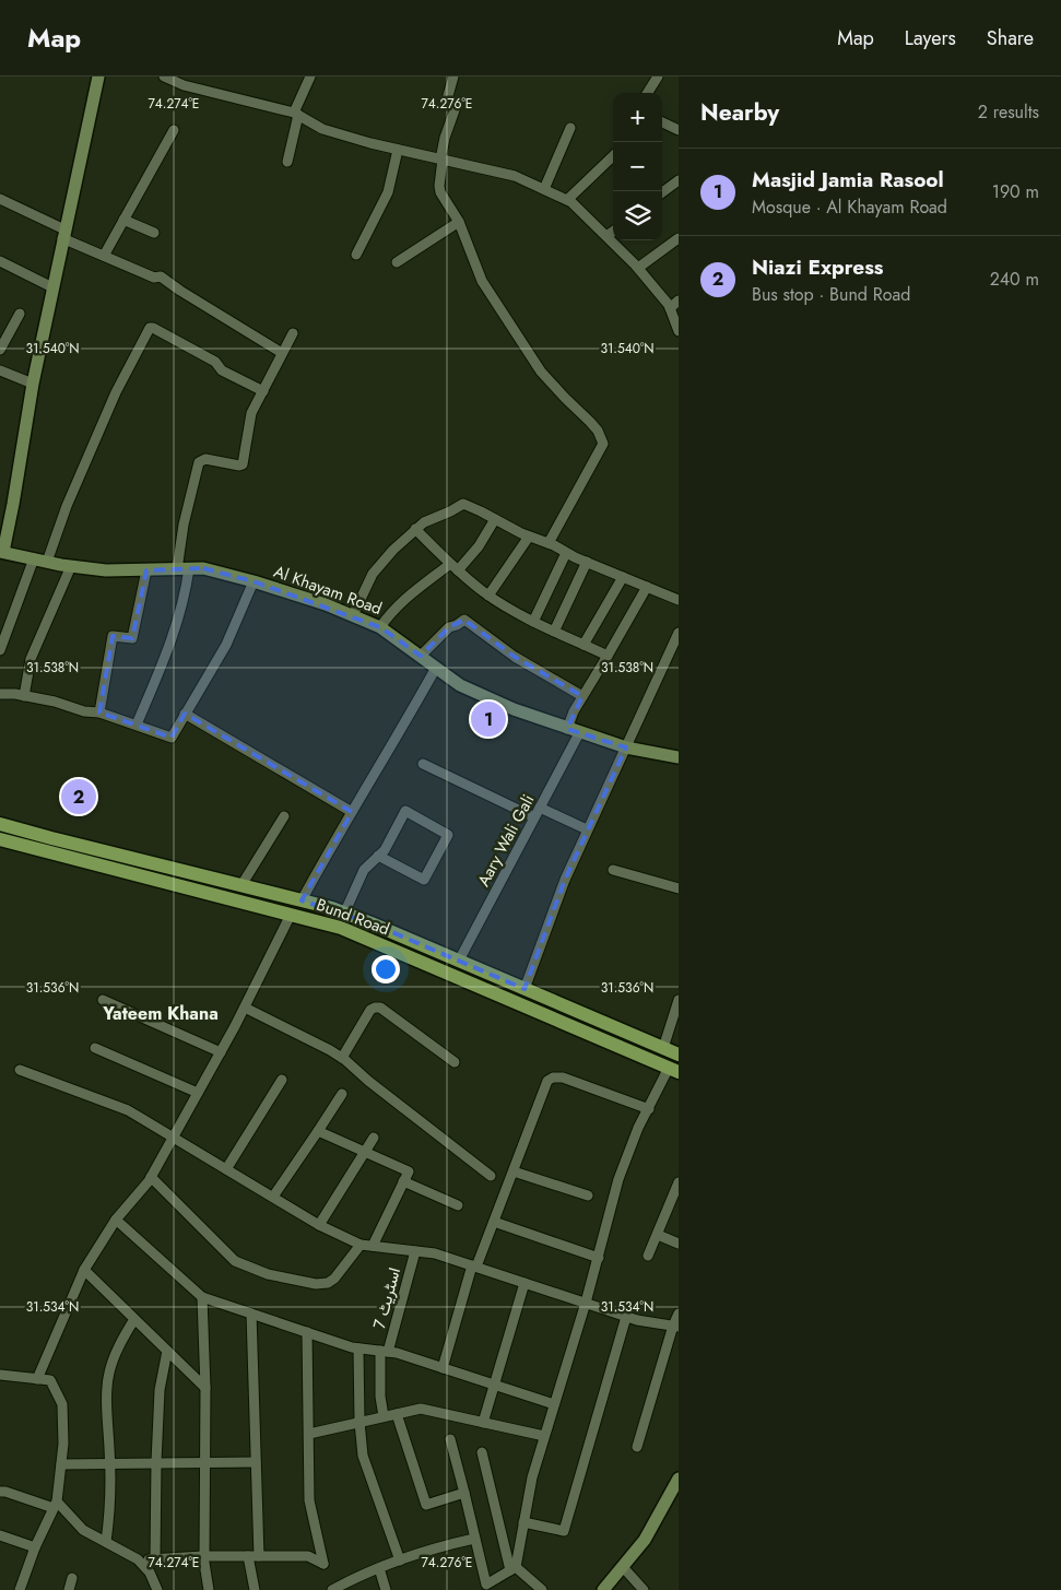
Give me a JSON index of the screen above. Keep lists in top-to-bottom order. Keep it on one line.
{"streets":{"main road":["Bund Road"],"street":["Al Khayam Road","Aary Wali Gali","اسٹریٹ 7"]},"crossings":[["Al Khayam Road","Aary Wali Gali"],["Aary Wali Gali","Bund Road"]],"districts":["Yateem Khana"],"page":{"header":"Map","nav":["Map","Layers","Share"],"heading":["Nearby","2 results"],"map_buttons":["+","−"],"list":[{"mark":"1","name":"Masjid Jamia Rasool","note":"Mosque · Al Khayam Road","value":"190 m"},{"mark":"2","name":"Niazi Express","note":"Bus stop · Bund Road","value":"240 m"}],"pins":["1","2"]},"coordinates":["74.274°E","74.276°E","31.540°N","31.538°N","31.536°N","31.534°N"]}
